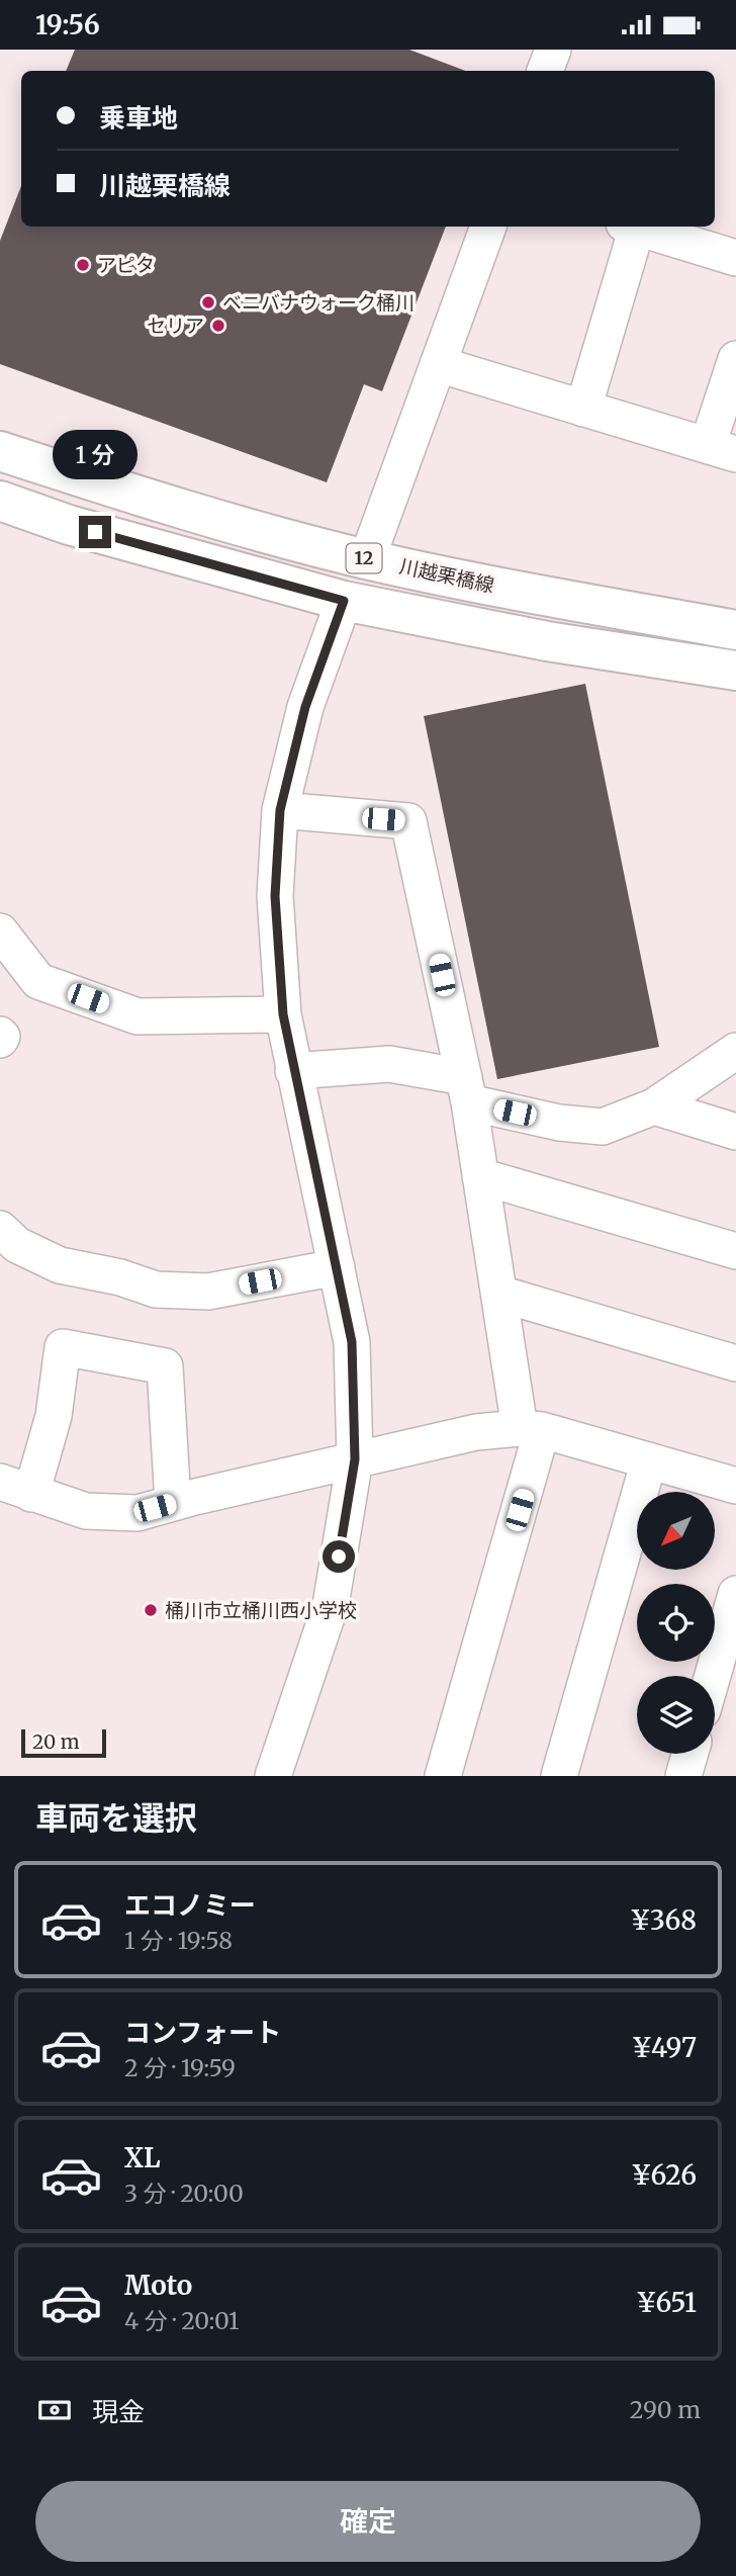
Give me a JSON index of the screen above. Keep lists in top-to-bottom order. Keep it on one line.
{"streets":{"main road":["12","川越栗橋線"]},"places":["アピタ","ベニバナウォーク桶川","セリア","桶川市立桶川西小学校"],"scale_bar":"20 m","north":"bottom left","page":{"status":"19:56","banner":["乗車地","川越栗橋線"],"bubble":"1 分","scale":"20 m","heading":"車両を選択","list":[{"name":"エコノミー","note":"1 分 · 19:58","value":"¥368"},{"name":"コンフォート","note":"2 分 · 19:59","value":"¥497"},{"name":"XL","note":"3 分 · 20:00","value":"¥626"},{"name":"Moto","note":"4 分 · 20:01","value":"¥651"}],"pay":["現金","290 m"],"buttons":"確定"}}
